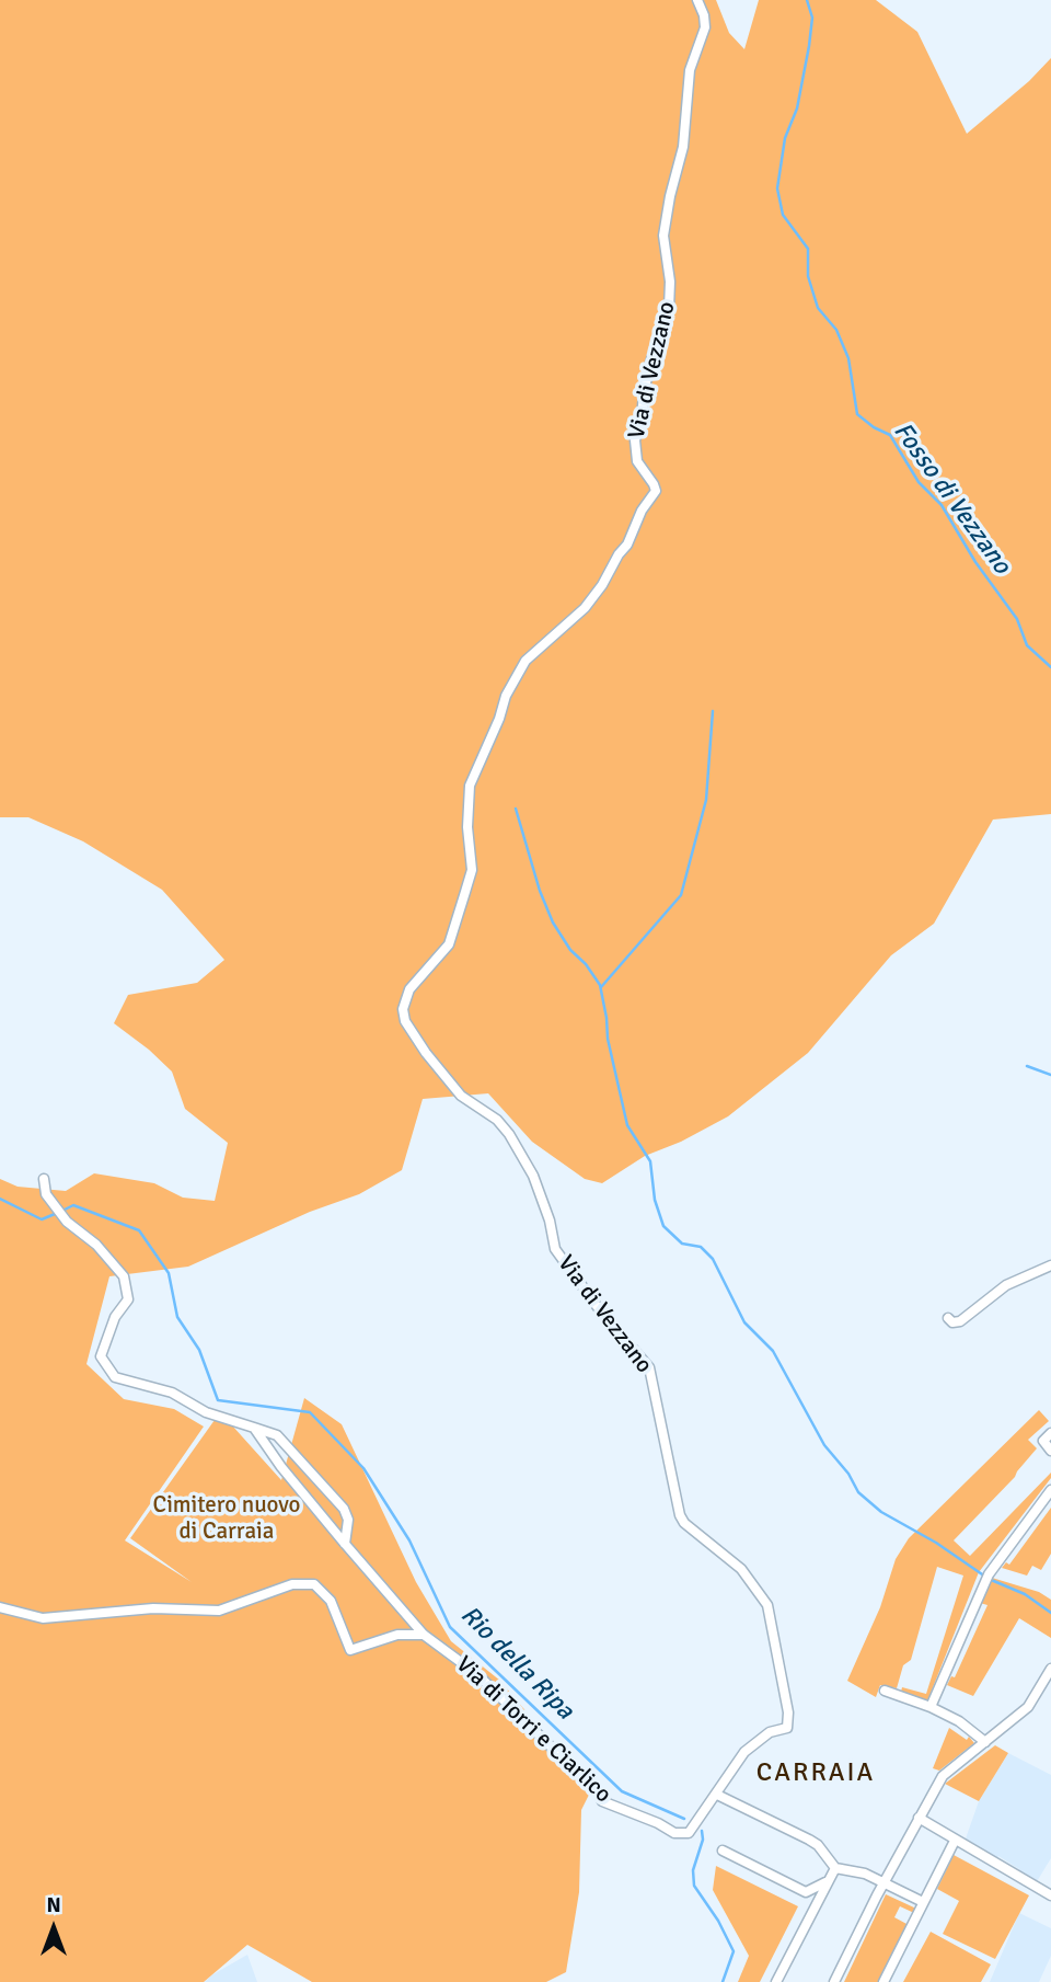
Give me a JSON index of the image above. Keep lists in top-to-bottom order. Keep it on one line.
{"streets":{"street":["Via di Vezzano","Via di Torri e Ciarlico"]},"crossings":[["Via di Vezzano","Via di Torri e Ciarlico"]],"districts":["CARRAIA"],"water":["Fosso di Vezzano","Rio della Ripa"],"parks":["Cimitero nuovo di Carraia"],"north":"top"}
